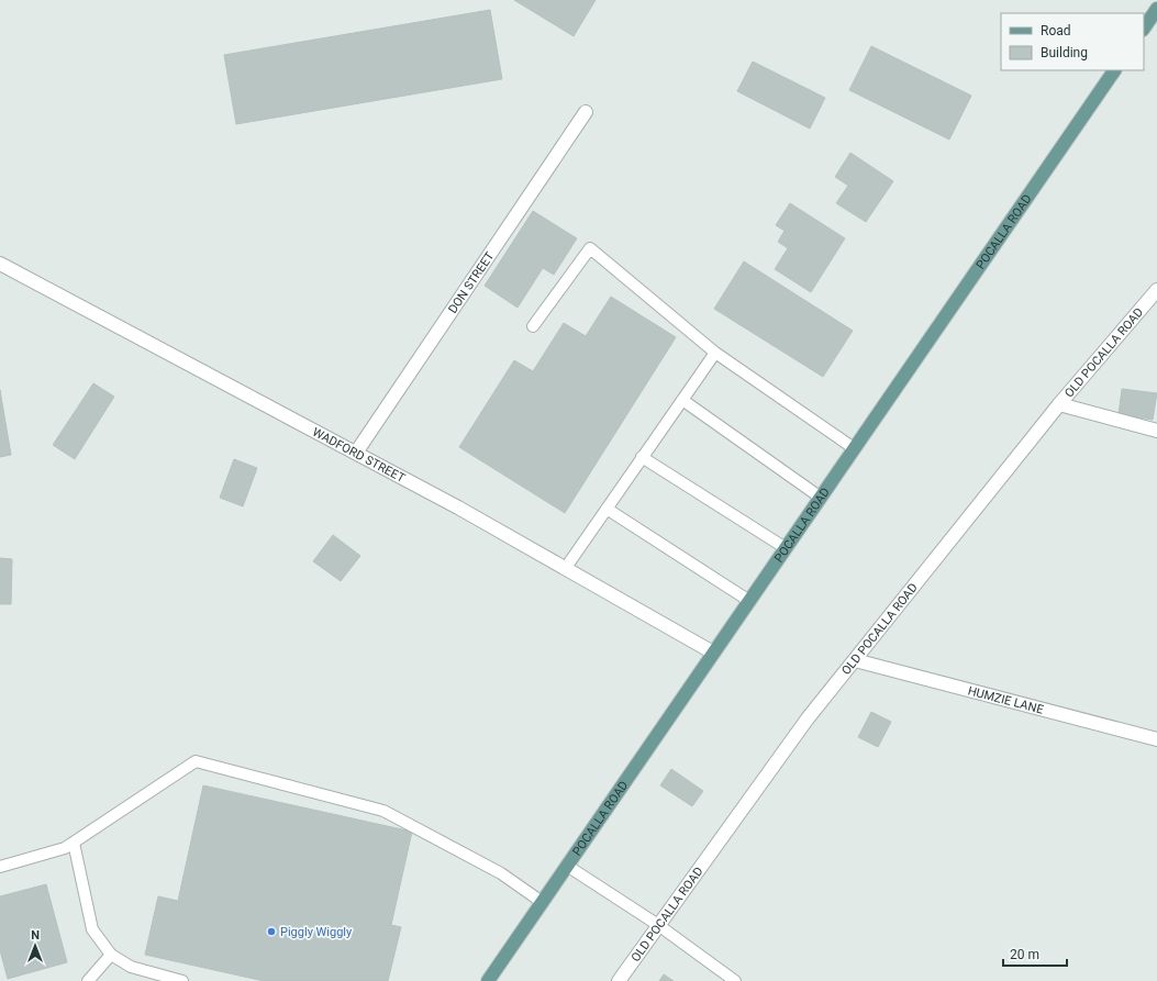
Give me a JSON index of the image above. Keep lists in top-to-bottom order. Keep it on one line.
{"streets":{"main road":["POCALLA ROAD"],"street":["DON STREET","OLD POCALLA ROAD","WADFORD STREET","HUMZIE LANE"]},"crossings":[["POCALLA ROAD","WADFORD STREET"],["DON STREET","WADFORD STREET"],["OLD POCALLA ROAD","HUMZIE LANE"]],"places":["Piggly Wiggly"],"legend":["Road","Building"],"scale_bar":"20 m","north":"top"}
